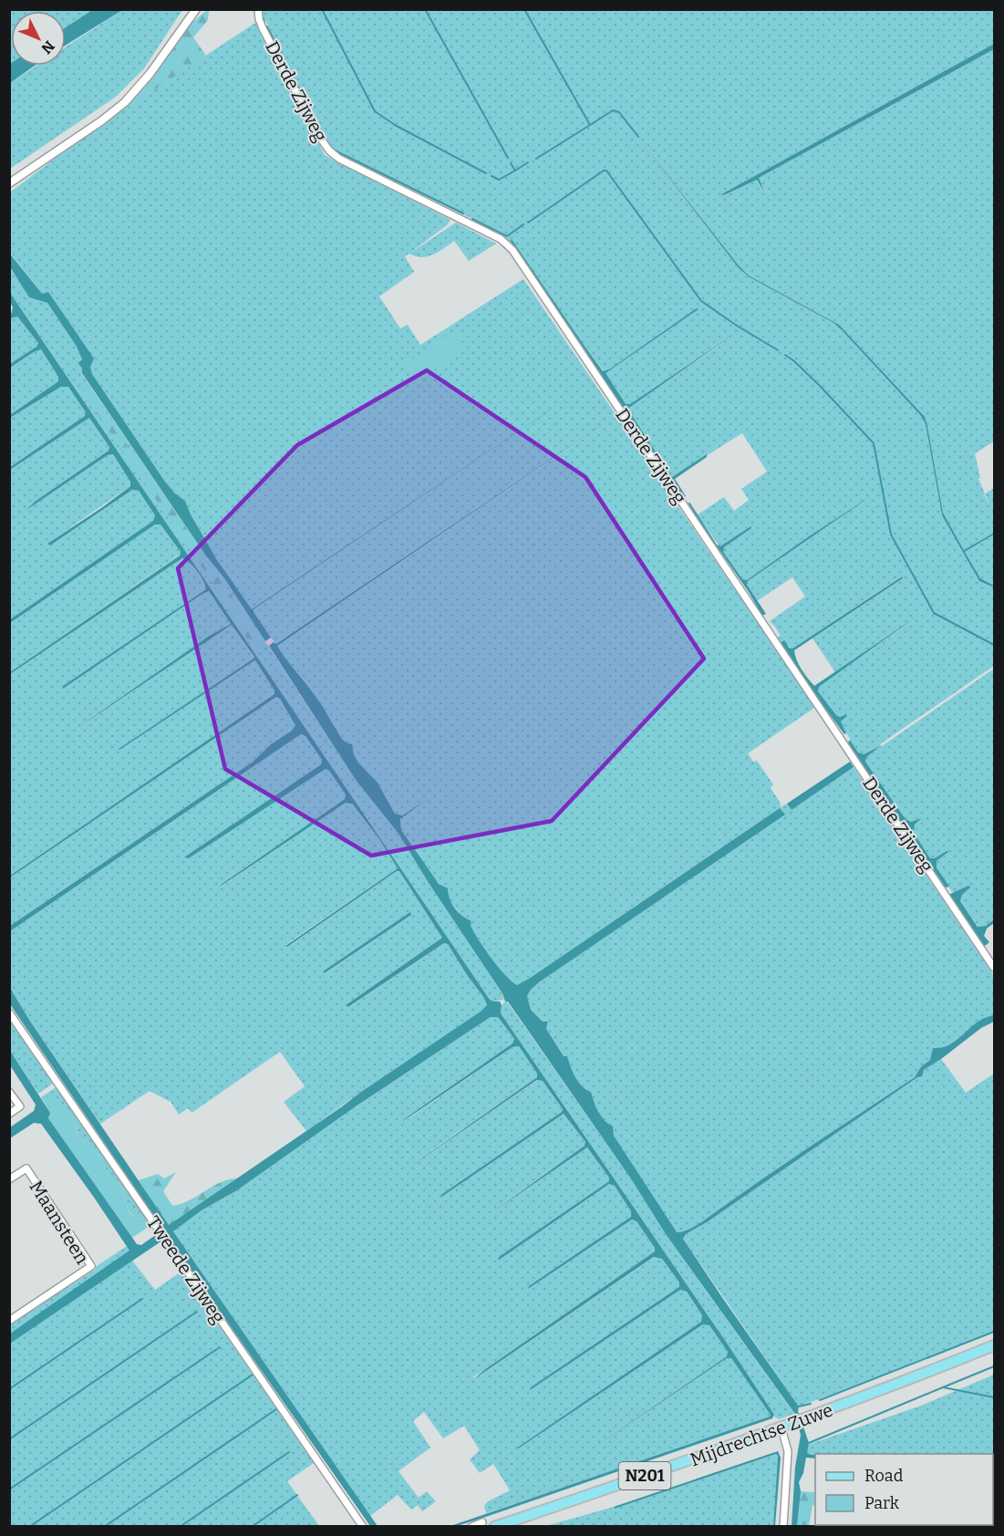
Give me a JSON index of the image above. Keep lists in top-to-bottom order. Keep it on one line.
{"streets":{"main road":["Mijdrechtse Zuwe","N201"],"street":["Derde Zijweg","Maansteen","Tweede Zijweg"]},"legend":["Road","Park"],"north":"bottom right"}
